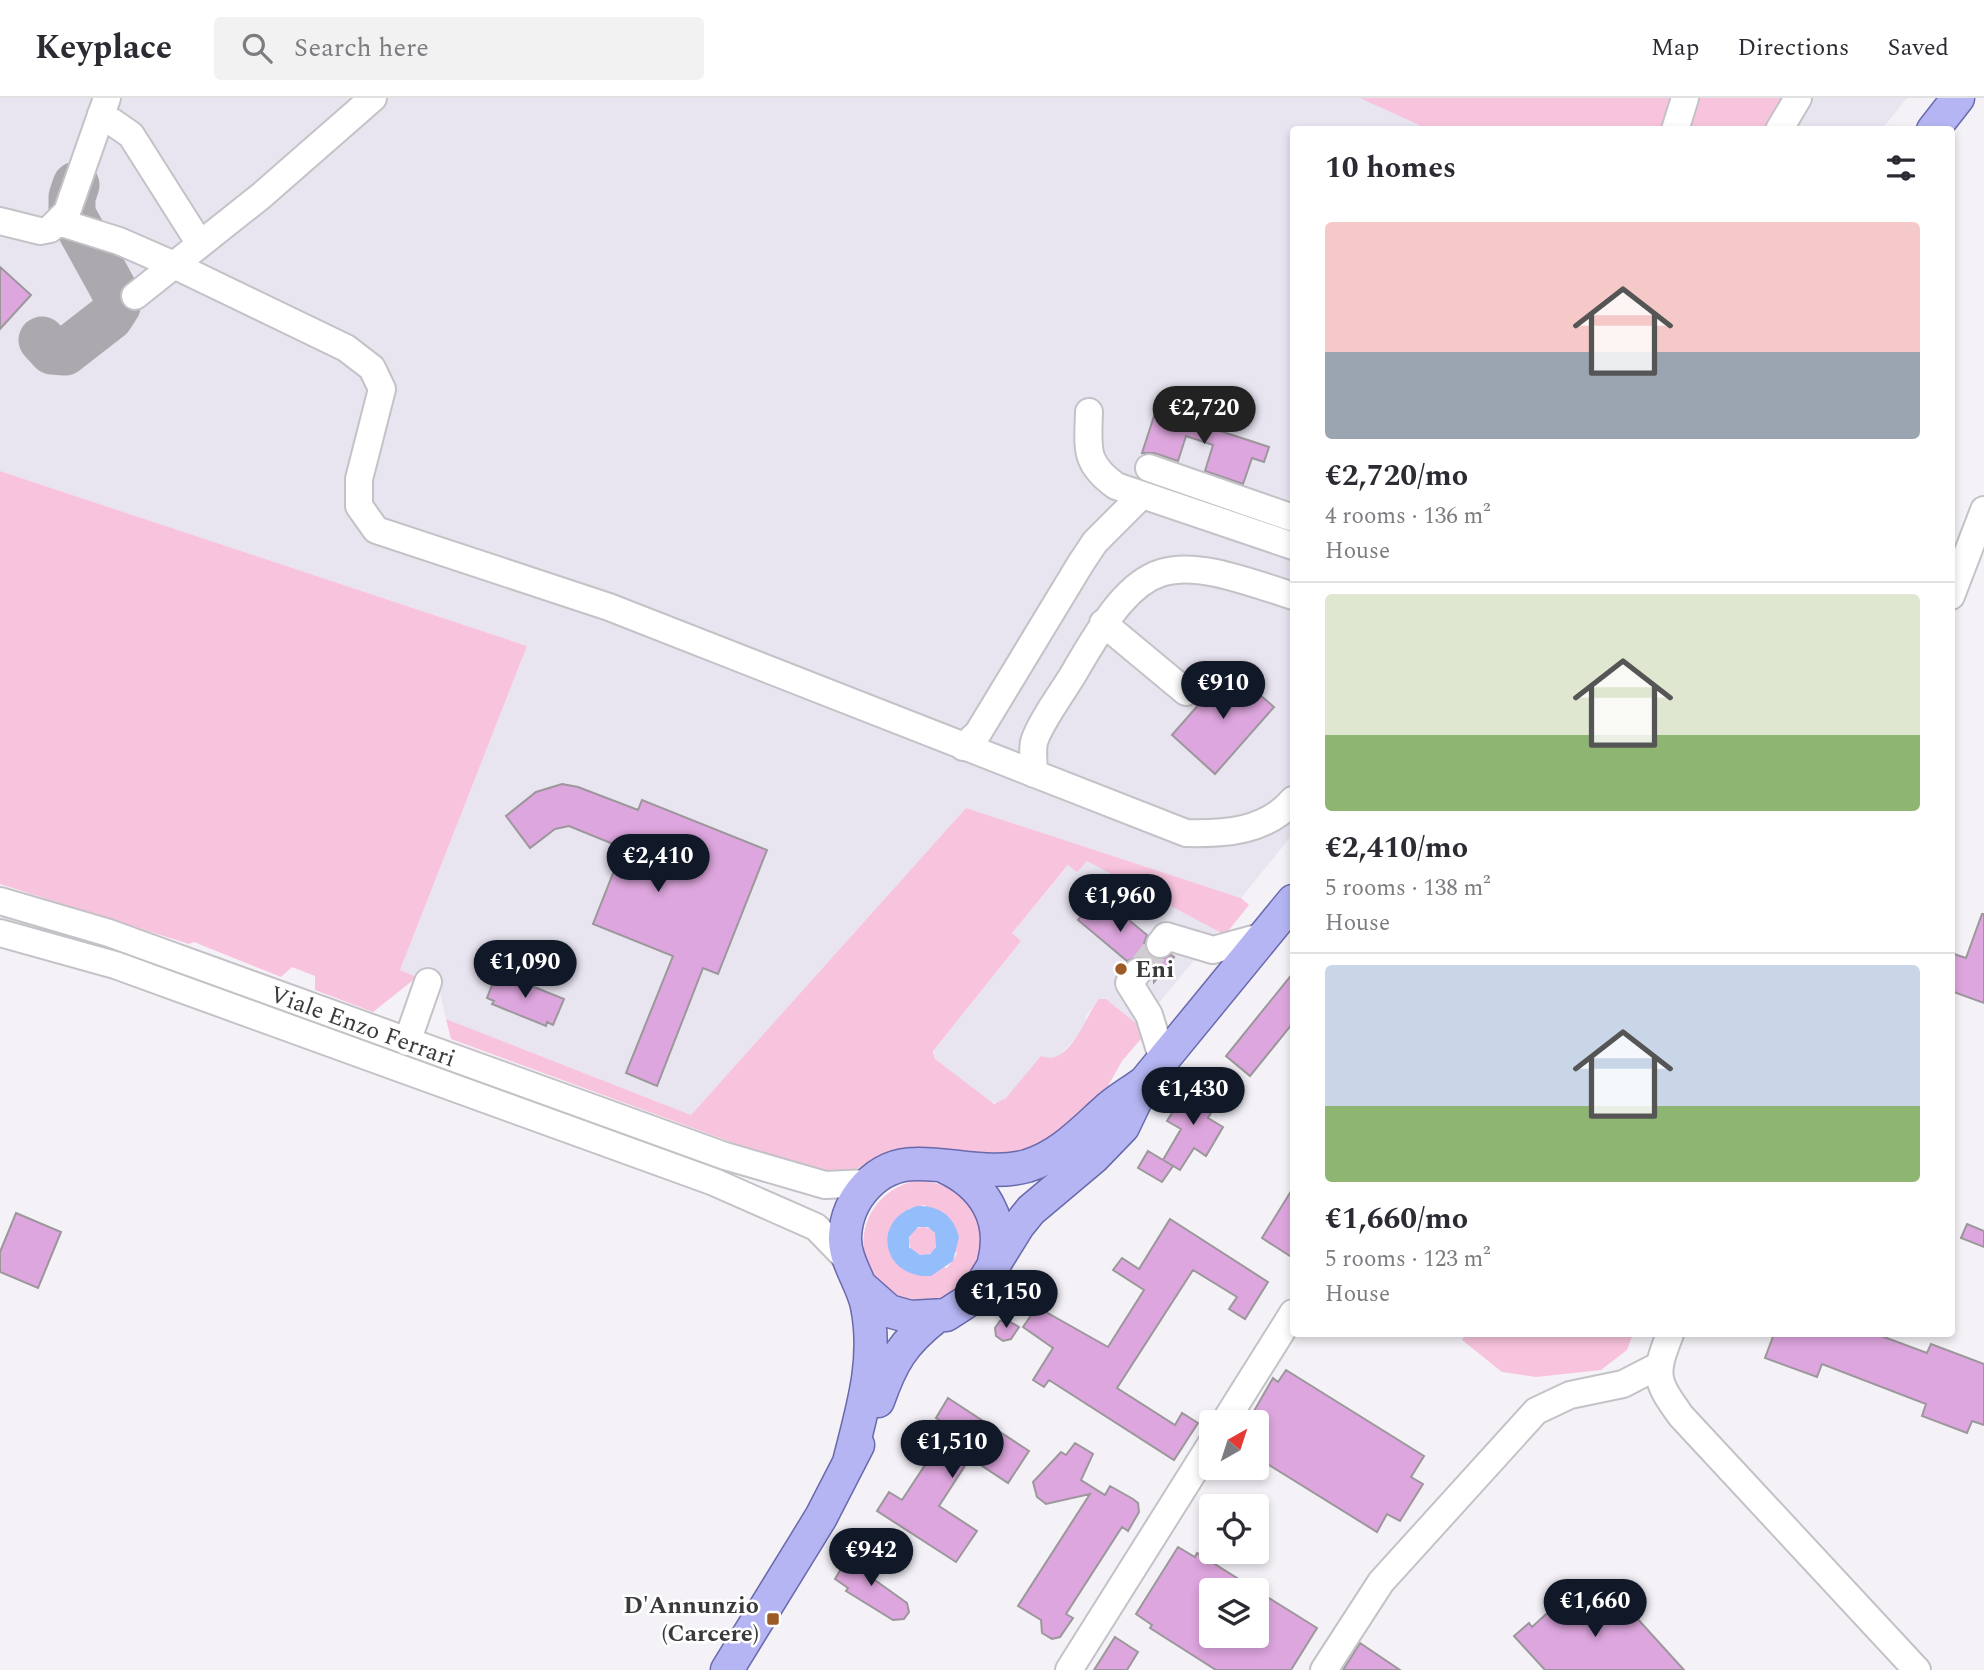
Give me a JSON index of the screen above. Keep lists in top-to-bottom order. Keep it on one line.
{"streets":{"street":["Viale Enzo Ferrari"]},"places":{"other":["Eni"],"transit":["D'Annunzio (Carcere)"]},"north":"top right","page":{"header":"Keyplace","search":"Search here","nav":["Map","Directions","Saved"],"heading":"10 homes","list":[{"name":"€2,720/mo","note":"4 rooms · 136 m² · House"},{"name":"€2,410/mo","note":"5 rooms · 138 m² · House"},{"name":"€1,660/mo","note":"5 rooms · 123 m² · House"}],"price":["€2,720","€910","€2,410","€1,960","€1,090","€1,430","€1,150","€1,510","€942","€1,660"]}}
